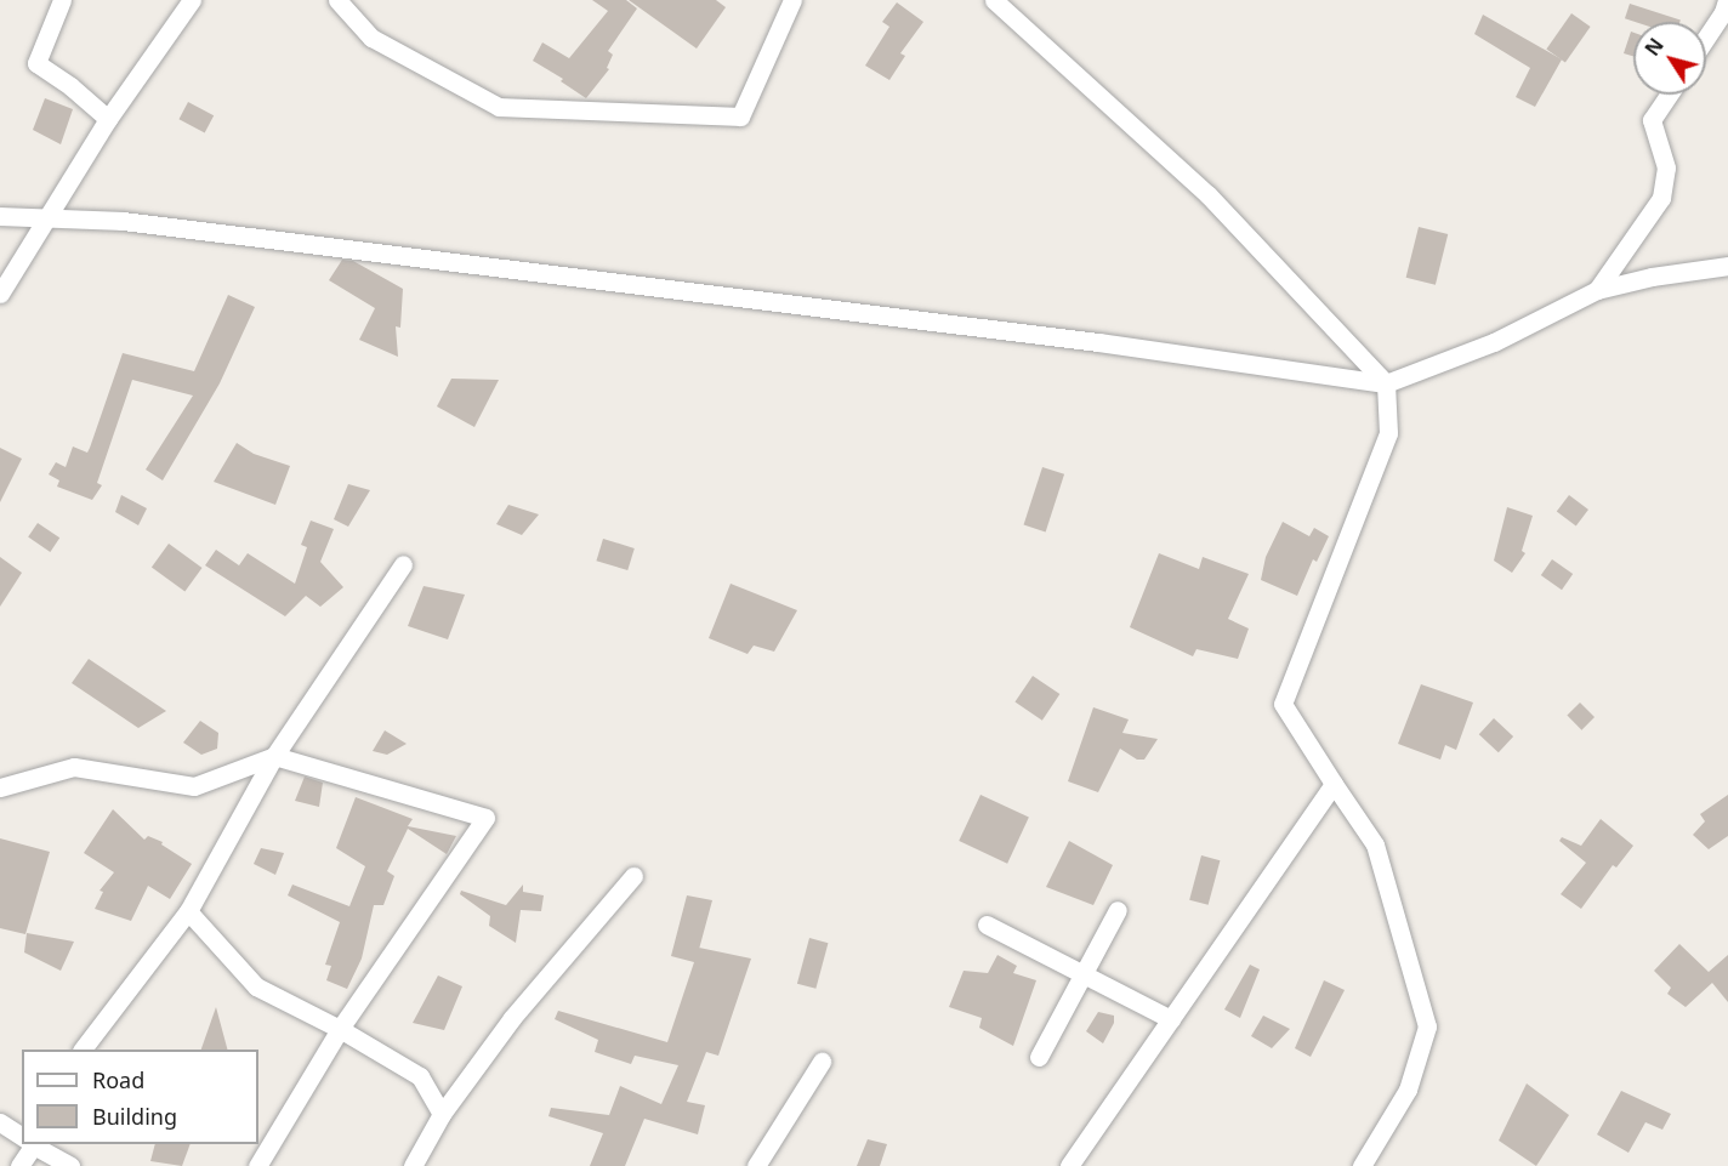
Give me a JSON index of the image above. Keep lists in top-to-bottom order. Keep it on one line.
{"legend":["Road","Building"],"north":"top left"}
